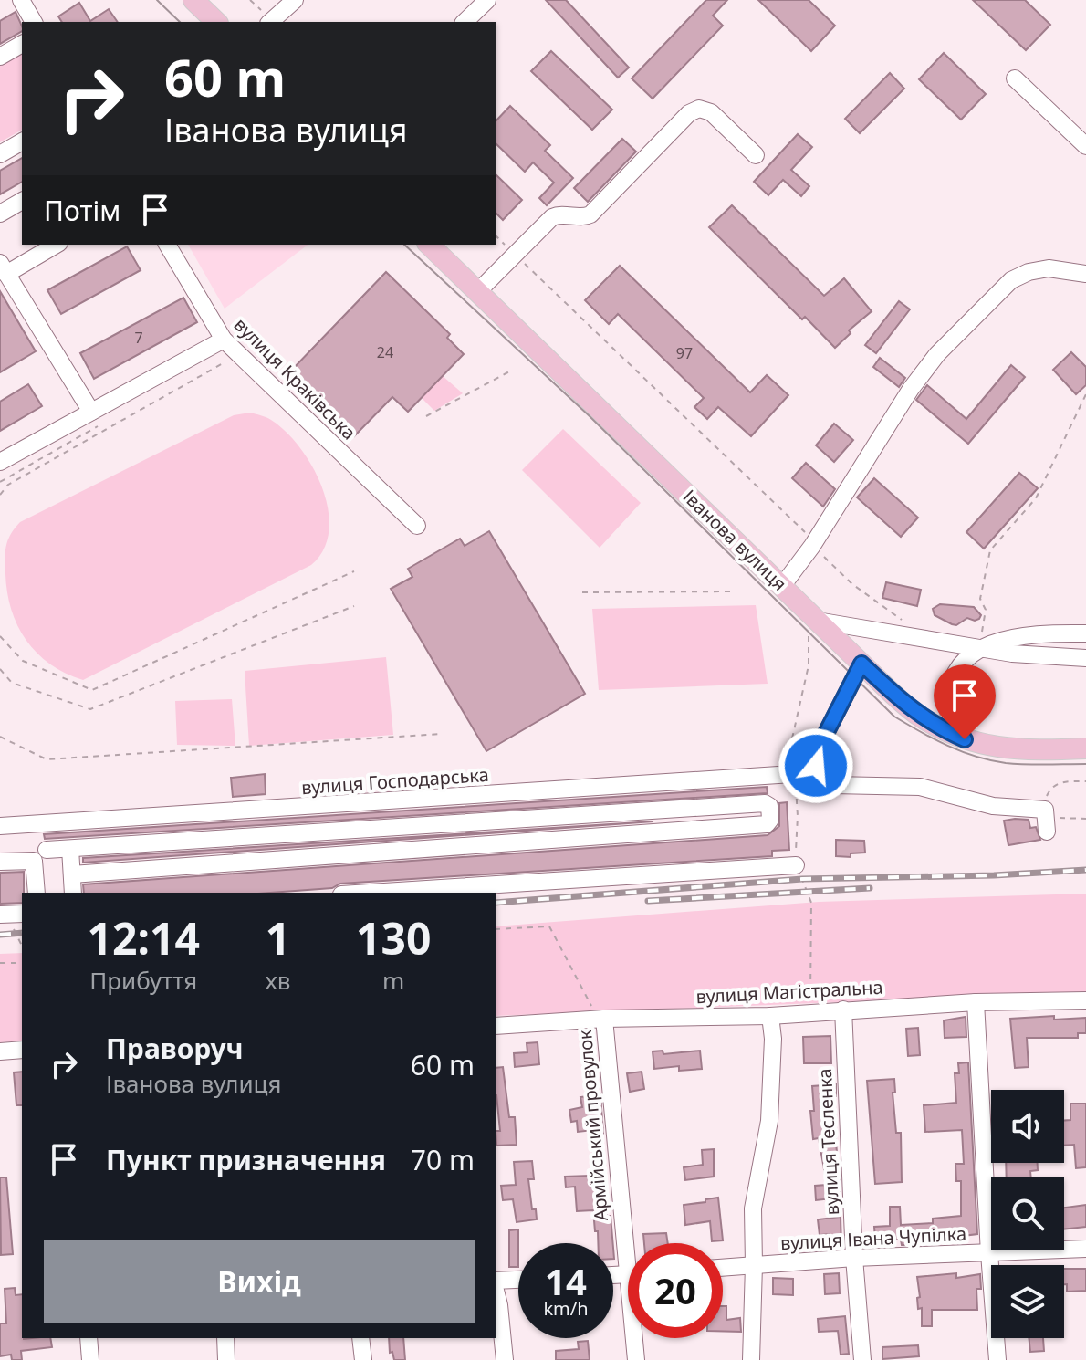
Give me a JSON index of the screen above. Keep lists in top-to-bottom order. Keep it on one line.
{"streets":{"main road":["Іванова вулиця"],"street":["вулиця Краківська","вулиця Господарська","вулиця Магістральна","Армійський провулок","вулиця Тесленка","вулиця Івана Чупілка"]},"crossings":[["вулиця Магістральна","Армійський провулок"],["вулиця Магістральна","вулиця Тесленка"],["вулиця Тесленка","вулиця Івана Чупілка"]],"house_numbers":["7","24","97"],"page":{"turn":["60 m","Іванова вулиця"],"then":"Потім","eta":["12:14","Прибуття","1","хв","130","m"],"list":[{"name":"Праворуч","note":"Іванова вулиця","value":"60 m"},{"name":"Пункт призначення","value":"70 m"}],"buttons":"Вихід","speed":"14 km/h","limit":"20"}}
